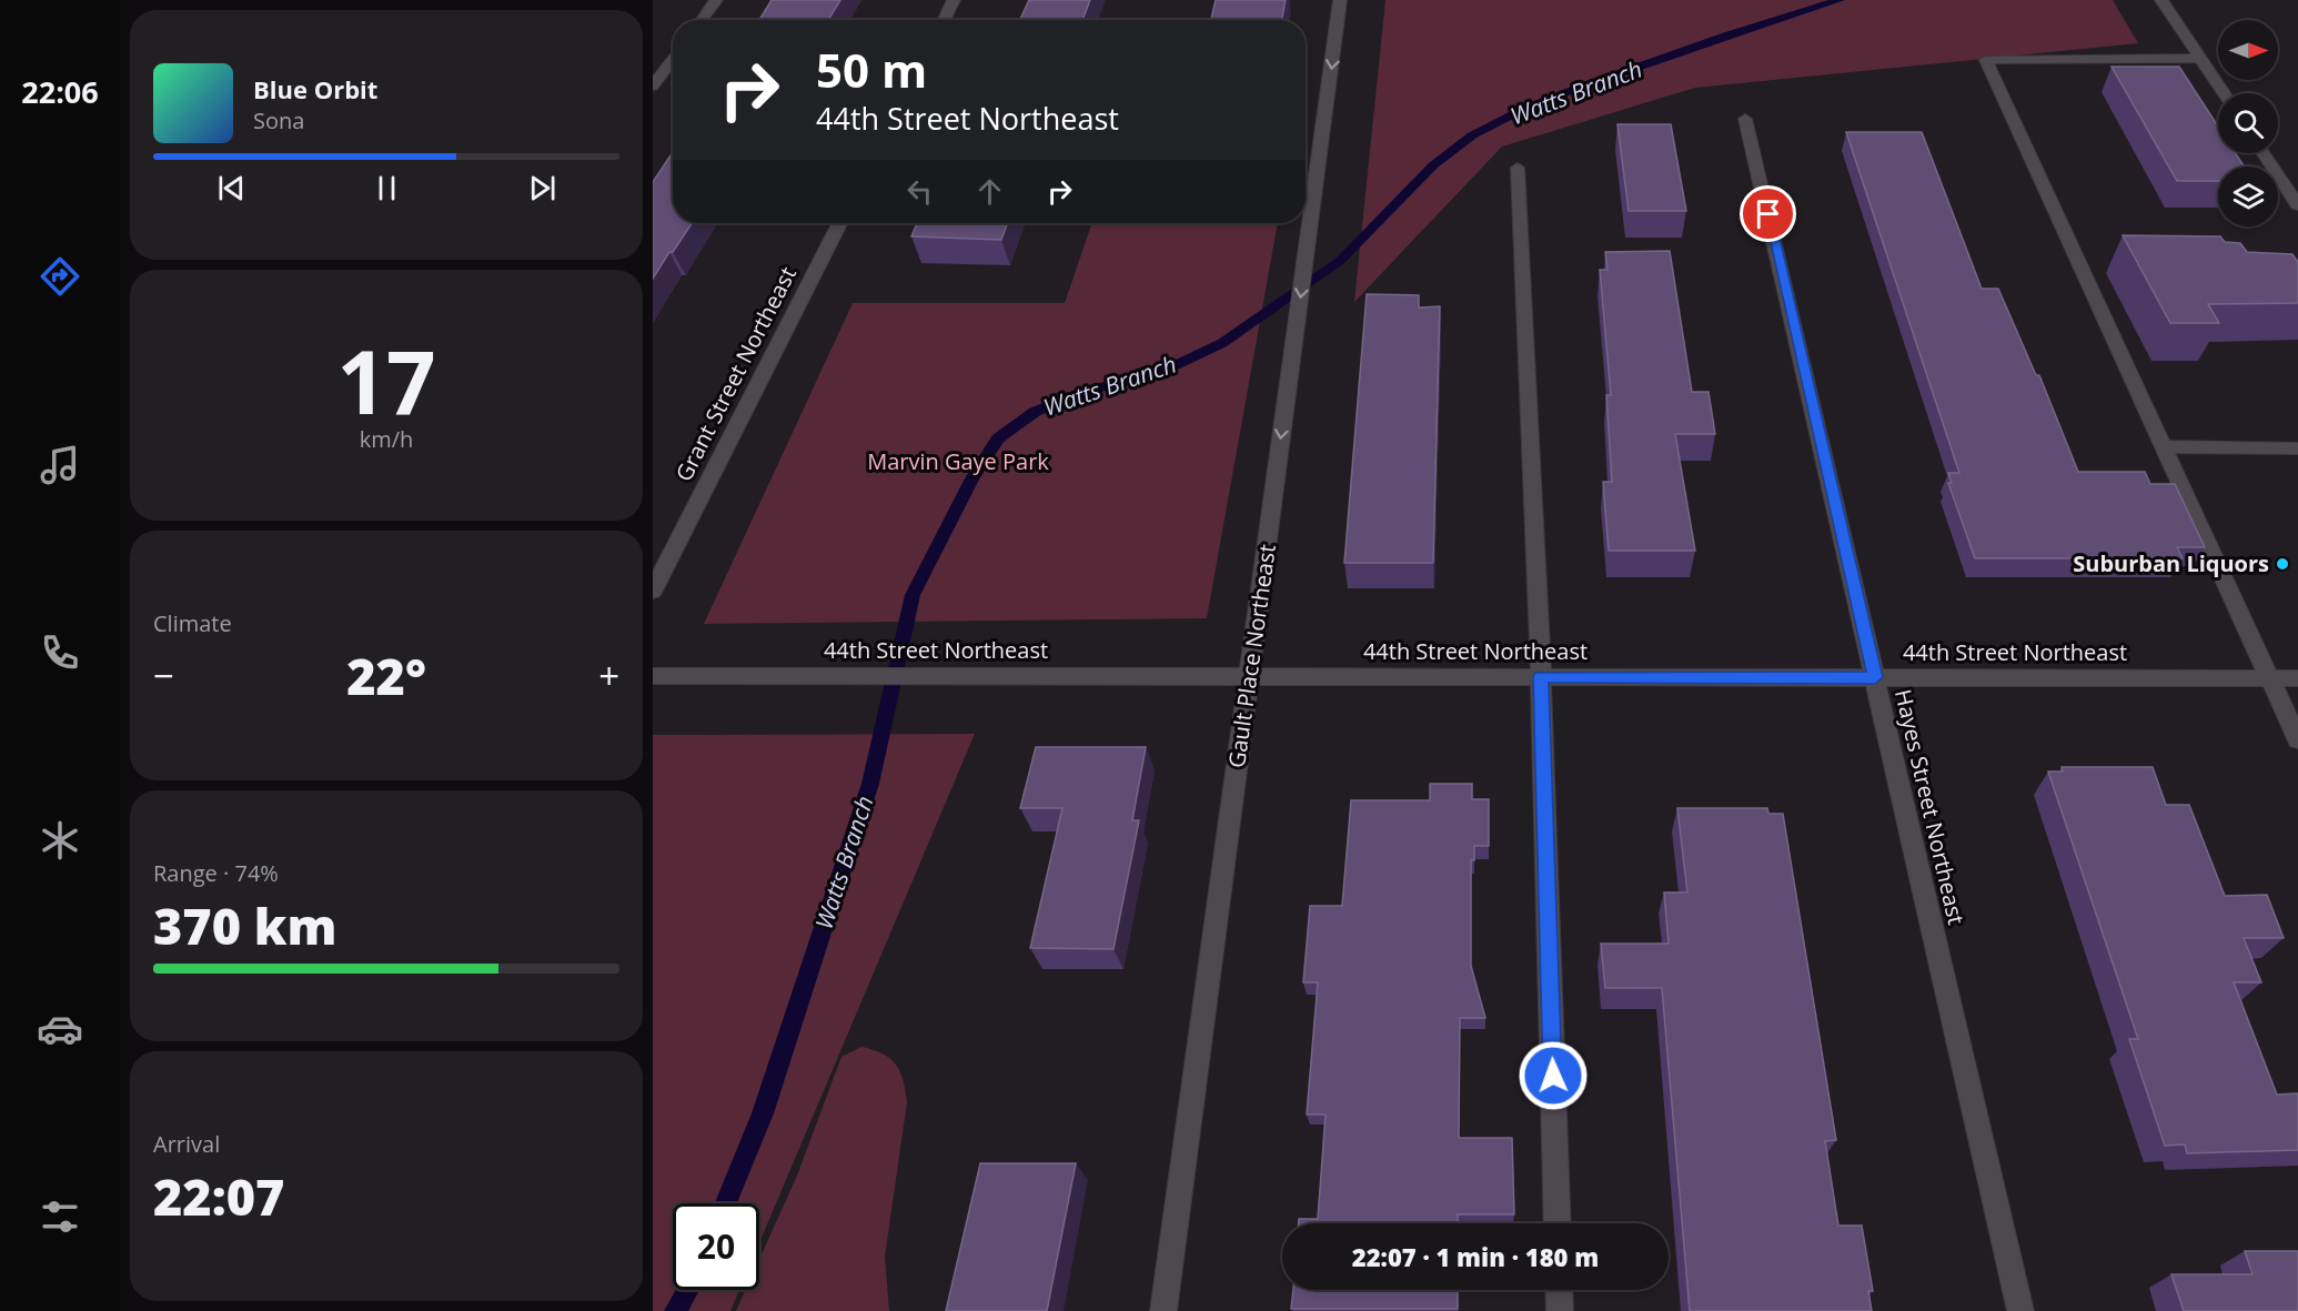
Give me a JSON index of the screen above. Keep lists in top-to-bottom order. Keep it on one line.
{"streets":{"street":["Grant Street Northeast","44th Street Northeast","Gault Place Northeast","Hayes Street Northeast"]},"crossings":[["44th Street Northeast","Gault Place Northeast"],["44th Street Northeast","Hayes Street Northeast"]],"one_way":["Gault Place Northeast"],"water":["Watts Branch"],"parks":["Marvin Gaye Park"],"places":["Suburban Liquors"],"north":"right","page":{"tabs":"22:06","turn":["50 m","44th Street Northeast"],"song":["Blue Orbit","Sona"],"tile":[["17","km/h"],"Climate",["Range · 74%","370 km"],["Arrival","22:07"]],"heat":["−","22°","+"],"limit":"20","trip":"22:07 · 1 min · 180 m"}}
